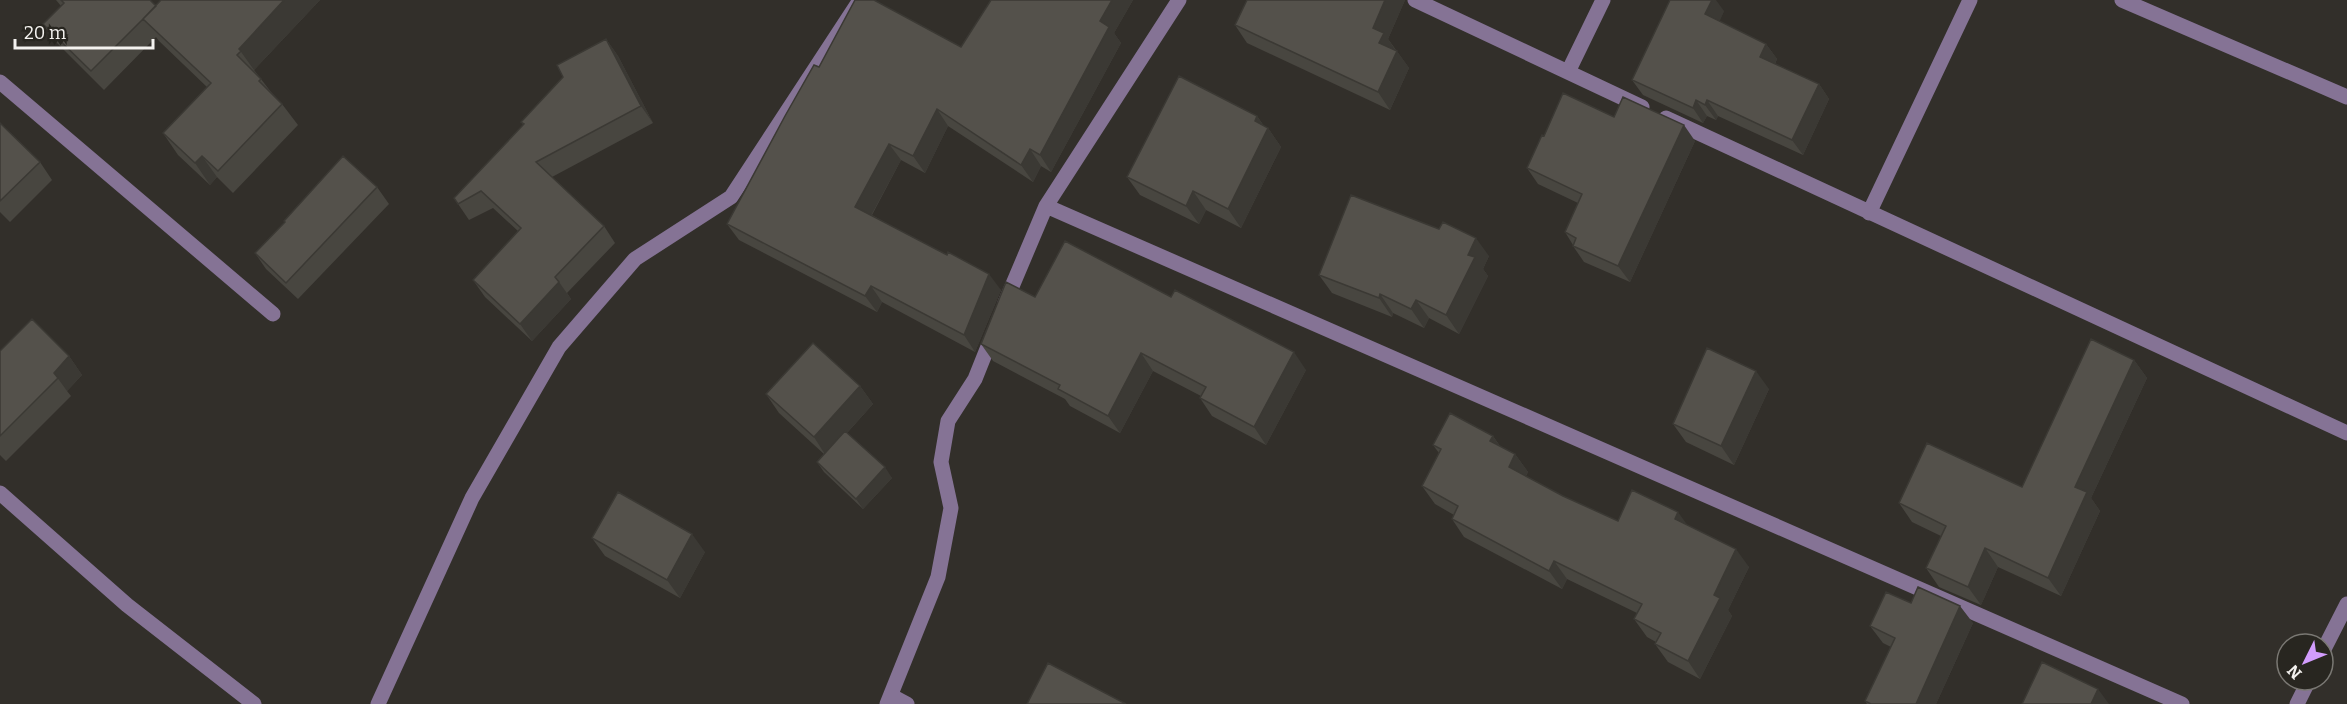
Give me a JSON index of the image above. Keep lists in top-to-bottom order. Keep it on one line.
{"scale_bar":"20 m","north":"bottom left"}
